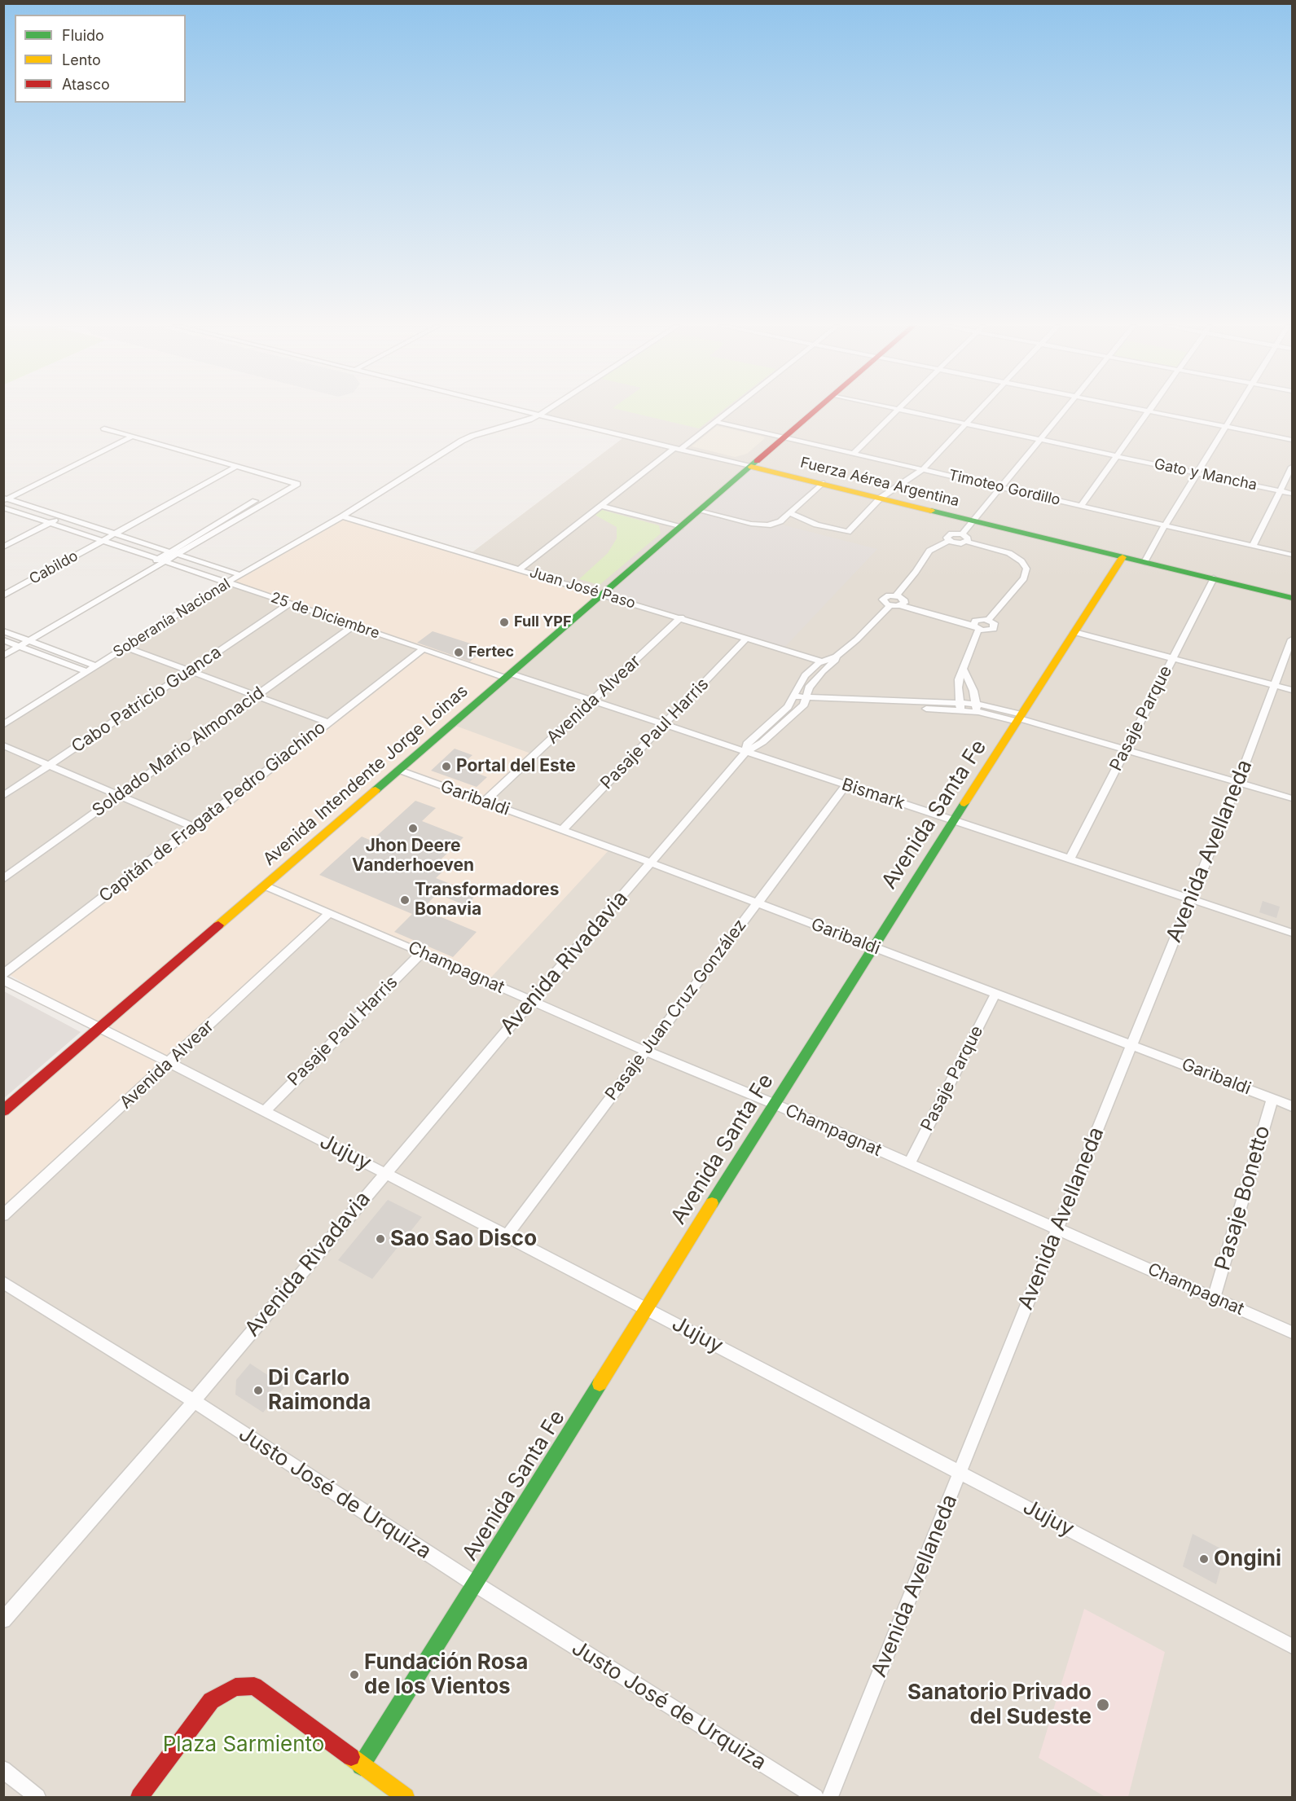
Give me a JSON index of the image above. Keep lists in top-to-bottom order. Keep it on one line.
{"streets":{"street":["Gato y Mancha","Fuerza Aérea Argentina","Timoteo Gordillo","Cabildo","Juan José Paso","25 de Diciembre","Soberanía Nacional","Cabo Patricio Guanca","Avenida Alvear","Pasaje Parque","Pasaje Paul Harris","Soldado Mario Almonacid","Avenida Intendente Jorge Loinas","Bismark","Garibaldi","Capitán de Fragata Pedro Giachino","Avenida Santa Fe","Avenida Avellaneda","Avenida Rivadavia","Champagnat","Pasaje Juan Cruz González","Jujuy","Pasaje Bonetto","Justo José de Urquiza"]},"crossings":[["Gato y Mancha","Avenida Rivadavia"],["Fuerza Aérea Argentina","Soberanía Nacional"],["Fuerza Aérea Argentina","Pasaje Parque"],["Fuerza Aérea Argentina","Avenida Intendente Jorge Loinas"],["Fuerza Aérea Argentina","Avenida Santa Fe"],["Fuerza Aérea Argentina","Avenida Rivadavia"],["Timoteo Gordillo","Avenida Intendente Jorge Loinas"],["Timoteo Gordillo","Avenida Rivadavia"],["Cabildo","25 de Diciembre"],["Juan José Paso","Soberanía Nacional"],["Juan José Paso","Avenida Alvear"],["Juan José Paso","Pasaje Paul Harris"],["Juan José Paso","Avenida Intendente Jorge Loinas"],["Juan José Paso","Avenida Rivadavia"],["25 de Diciembre","Soberanía Nacional"],["25 de Diciembre","Cabo Patricio Guanca"],["25 de Diciembre","Soldado Mario Almonacid"],["25 de Diciembre","Avenida Intendente Jorge Loinas"],["25 de Diciembre","Bismark"],["25 de Diciembre","Capitán de Fragata Pedro Giachino"],["Avenida Alvear","Bismark"],["Avenida Alvear","Garibaldi"],["Avenida Alvear","Champagnat"],["Avenida Alvear","Jujuy"],["Pasaje Parque","Bismark"],["Pasaje Parque","Garibaldi"],["Pasaje Parque","Champagnat"],["Pasaje Paul Harris","Bismark"],["Pasaje Paul Harris","Garibaldi"],["Pasaje Paul Harris","Champagnat"],["Pasaje Paul Harris","Jujuy"],["Avenida Intendente Jorge Loinas","Bismark"],["Avenida Intendente Jorge Loinas","Garibaldi"],["Avenida Intendente Jorge Loinas","Champagnat"],["Avenida Intendente Jorge Loinas","Jujuy"],["Bismark","Avenida Santa Fe"],["Bismark","Avenida Avellaneda"],["Bismark","Avenida Rivadavia"],["Bismark","Pasaje Juan Cruz González"],["Garibaldi","Avenida Santa Fe"],["Garibaldi","Avenida Avellaneda"],["Garibaldi","Avenida Rivadavia"],["Garibaldi","Pasaje Juan Cruz González"],["Garibaldi","Pasaje Bonetto"],["Avenida Santa Fe","Champagnat"],["Avenida Santa Fe","Jujuy"],["Avenida Santa Fe","Justo José de Urquiza"],["Avenida Avellaneda","Champagnat"],["Avenida Avellaneda","Jujuy"],["Avenida Rivadavia","Champagnat"],["Avenida Rivadavia","Jujuy"],["Avenida Rivadavia","Justo José de Urquiza"],["Champagnat","Pasaje Juan Cruz González"],["Champagnat","Pasaje Bonetto"],["Pasaje Juan Cruz González","Jujuy"]],"parks":["Plaza Sarmiento"],"places":["Full YPF","Fertec","Portal del Este","Jhon Deere Vanderhoeven","Transformadores Bonavia","Sao Sao Disco","Di Carlo Raimonda","Ongini","Fundación Rosa de los Vientos","Sanatorio Privado del Sudeste"],"legend":["Fluido","Lento","Atasco"]}
